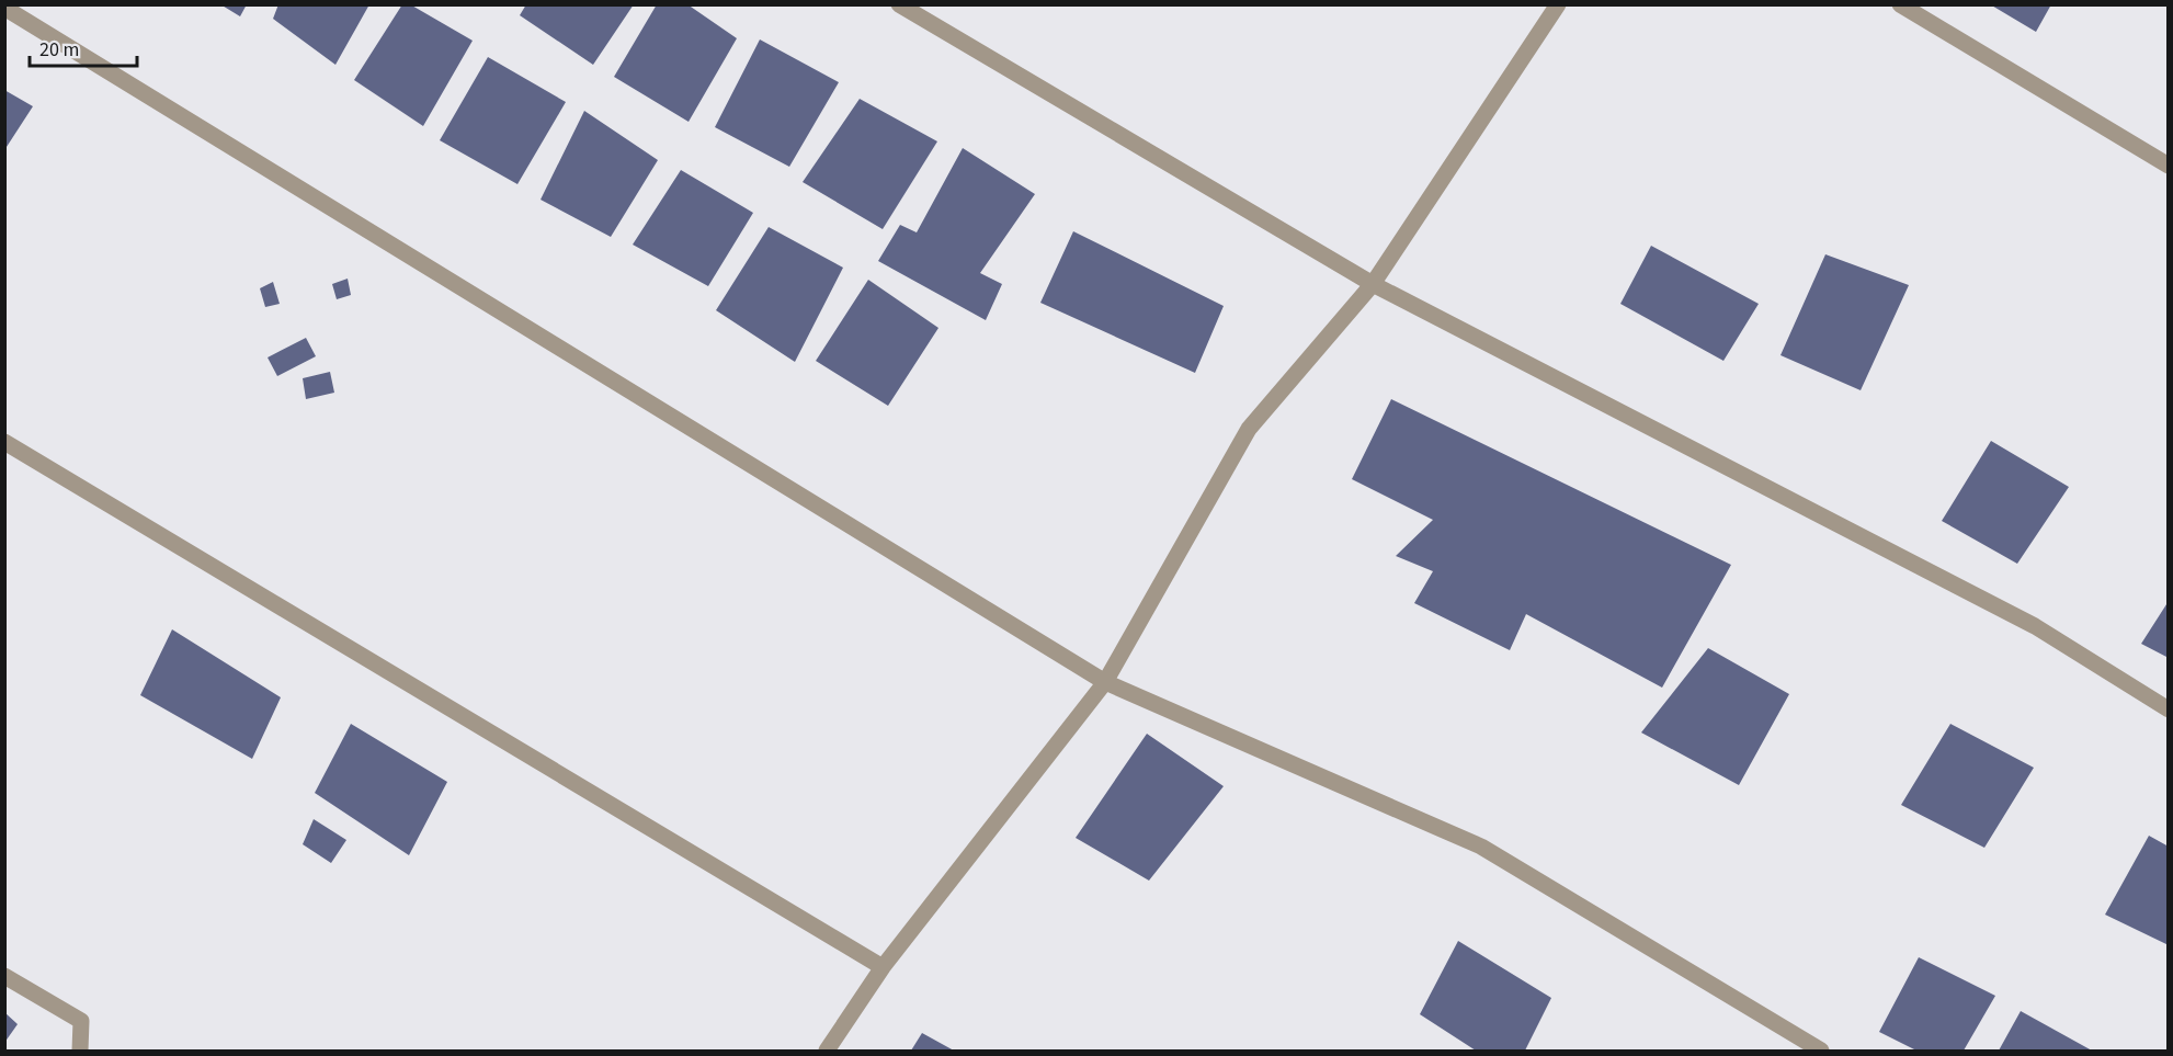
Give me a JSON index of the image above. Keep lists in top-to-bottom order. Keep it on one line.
{"scale_bar":"20 m"}
